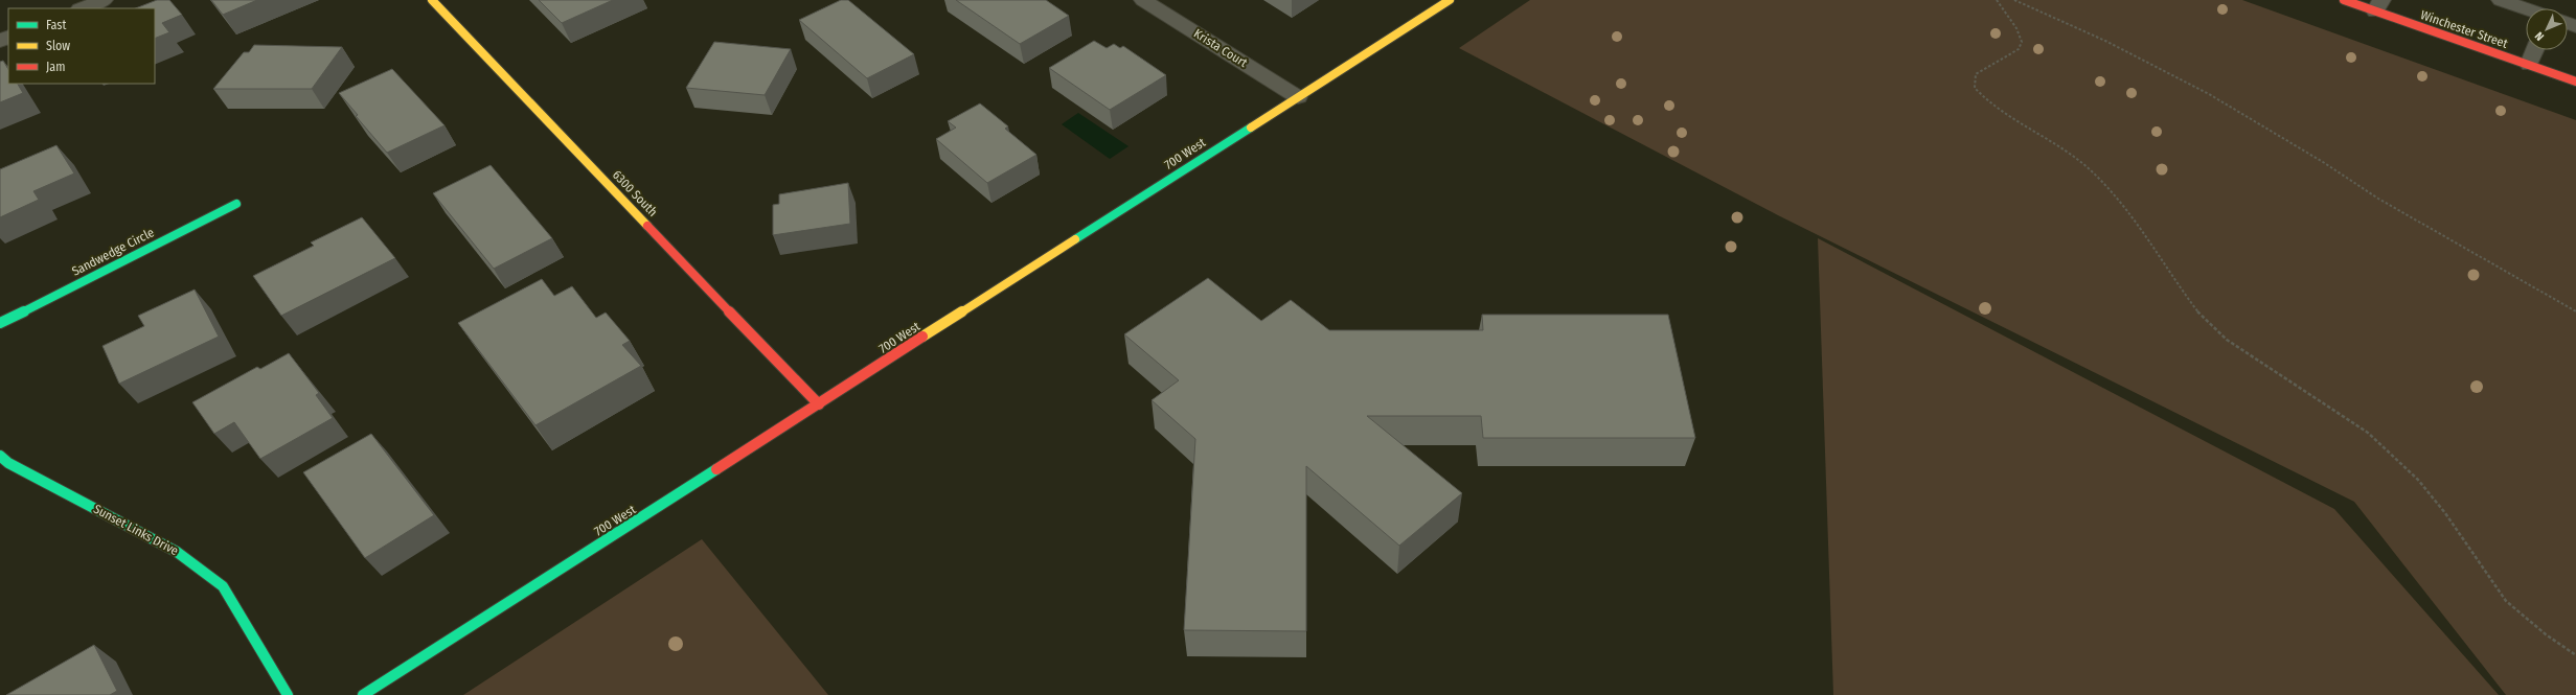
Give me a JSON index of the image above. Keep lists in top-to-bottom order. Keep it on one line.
{"streets":{"main road":["Winchester Street","700 West","6300 South","Sandwedge Circle","Sunset Links Drive"],"street":["Krista Court"]},"crossings":[["Krista Court","700 West"],["700 West","6300 South"]],"legend":["Fast","Slow","Jam"],"north":"bottom left"}
